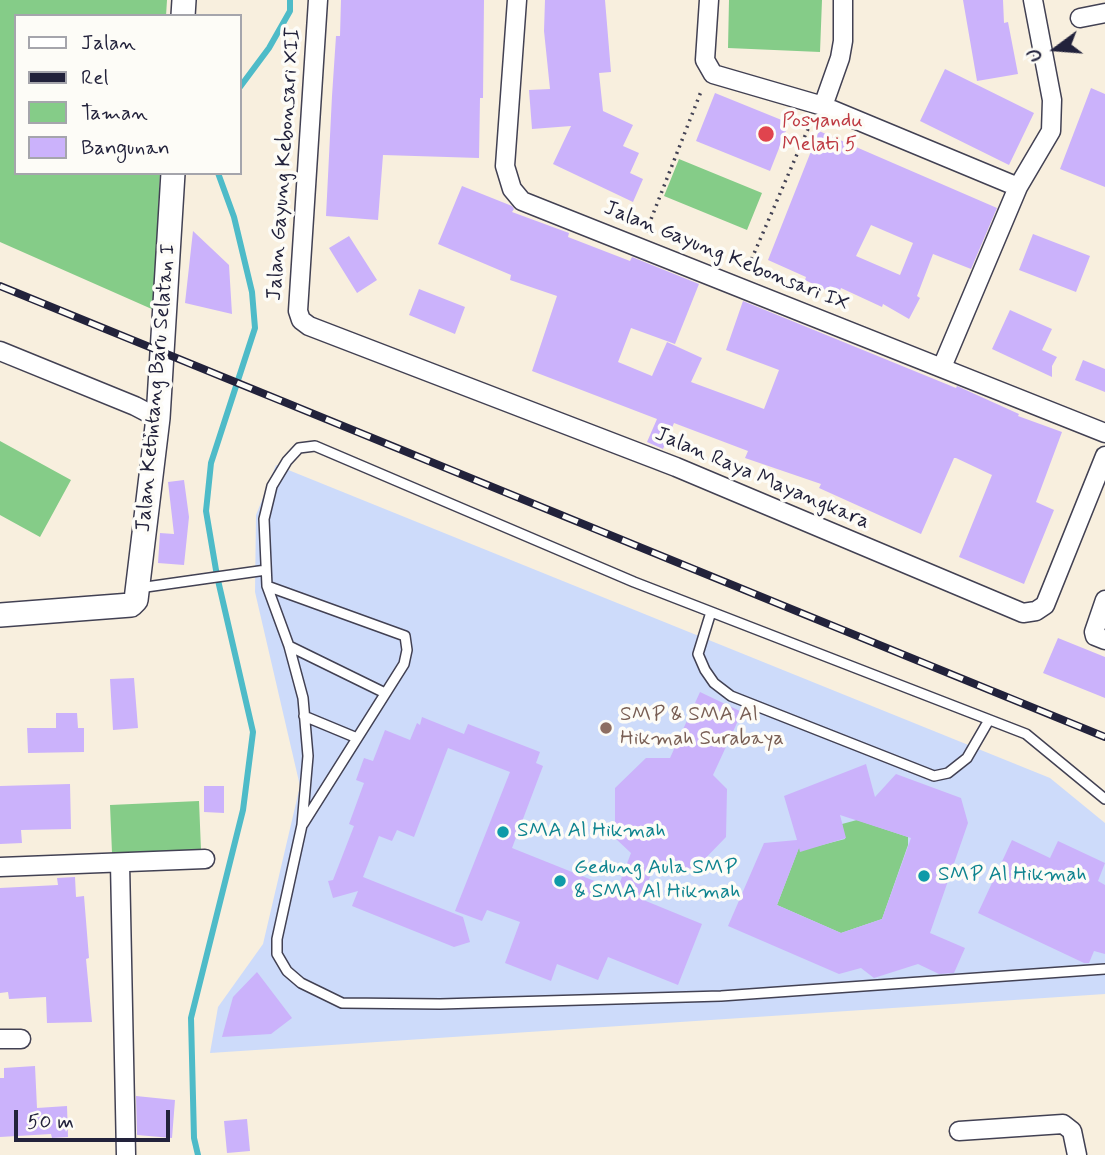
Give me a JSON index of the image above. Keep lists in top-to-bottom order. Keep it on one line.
{"streets":{"street":["Jalan Gayung Kebonsari XII","Jalan Gayung Kebonsari IX","Jalan Ketintang Baru Selatan I","Jalan Raya Mayangkara"]},"crossings":[["Jalan Gayung Kebonsari XII","Jalan Raya Mayangkara"]],"places":["Posyandu Melati 5","SMP & SMA Al Hikmah Surabaya","SMA Al Hikmah","SMP Al Hikmah","Gedung Aula SMP & SMA Al Hikmah"],"legend":["Jalan","Rel","Taman","Bangunan"],"scale_bar":"50 m","north":"left"}
